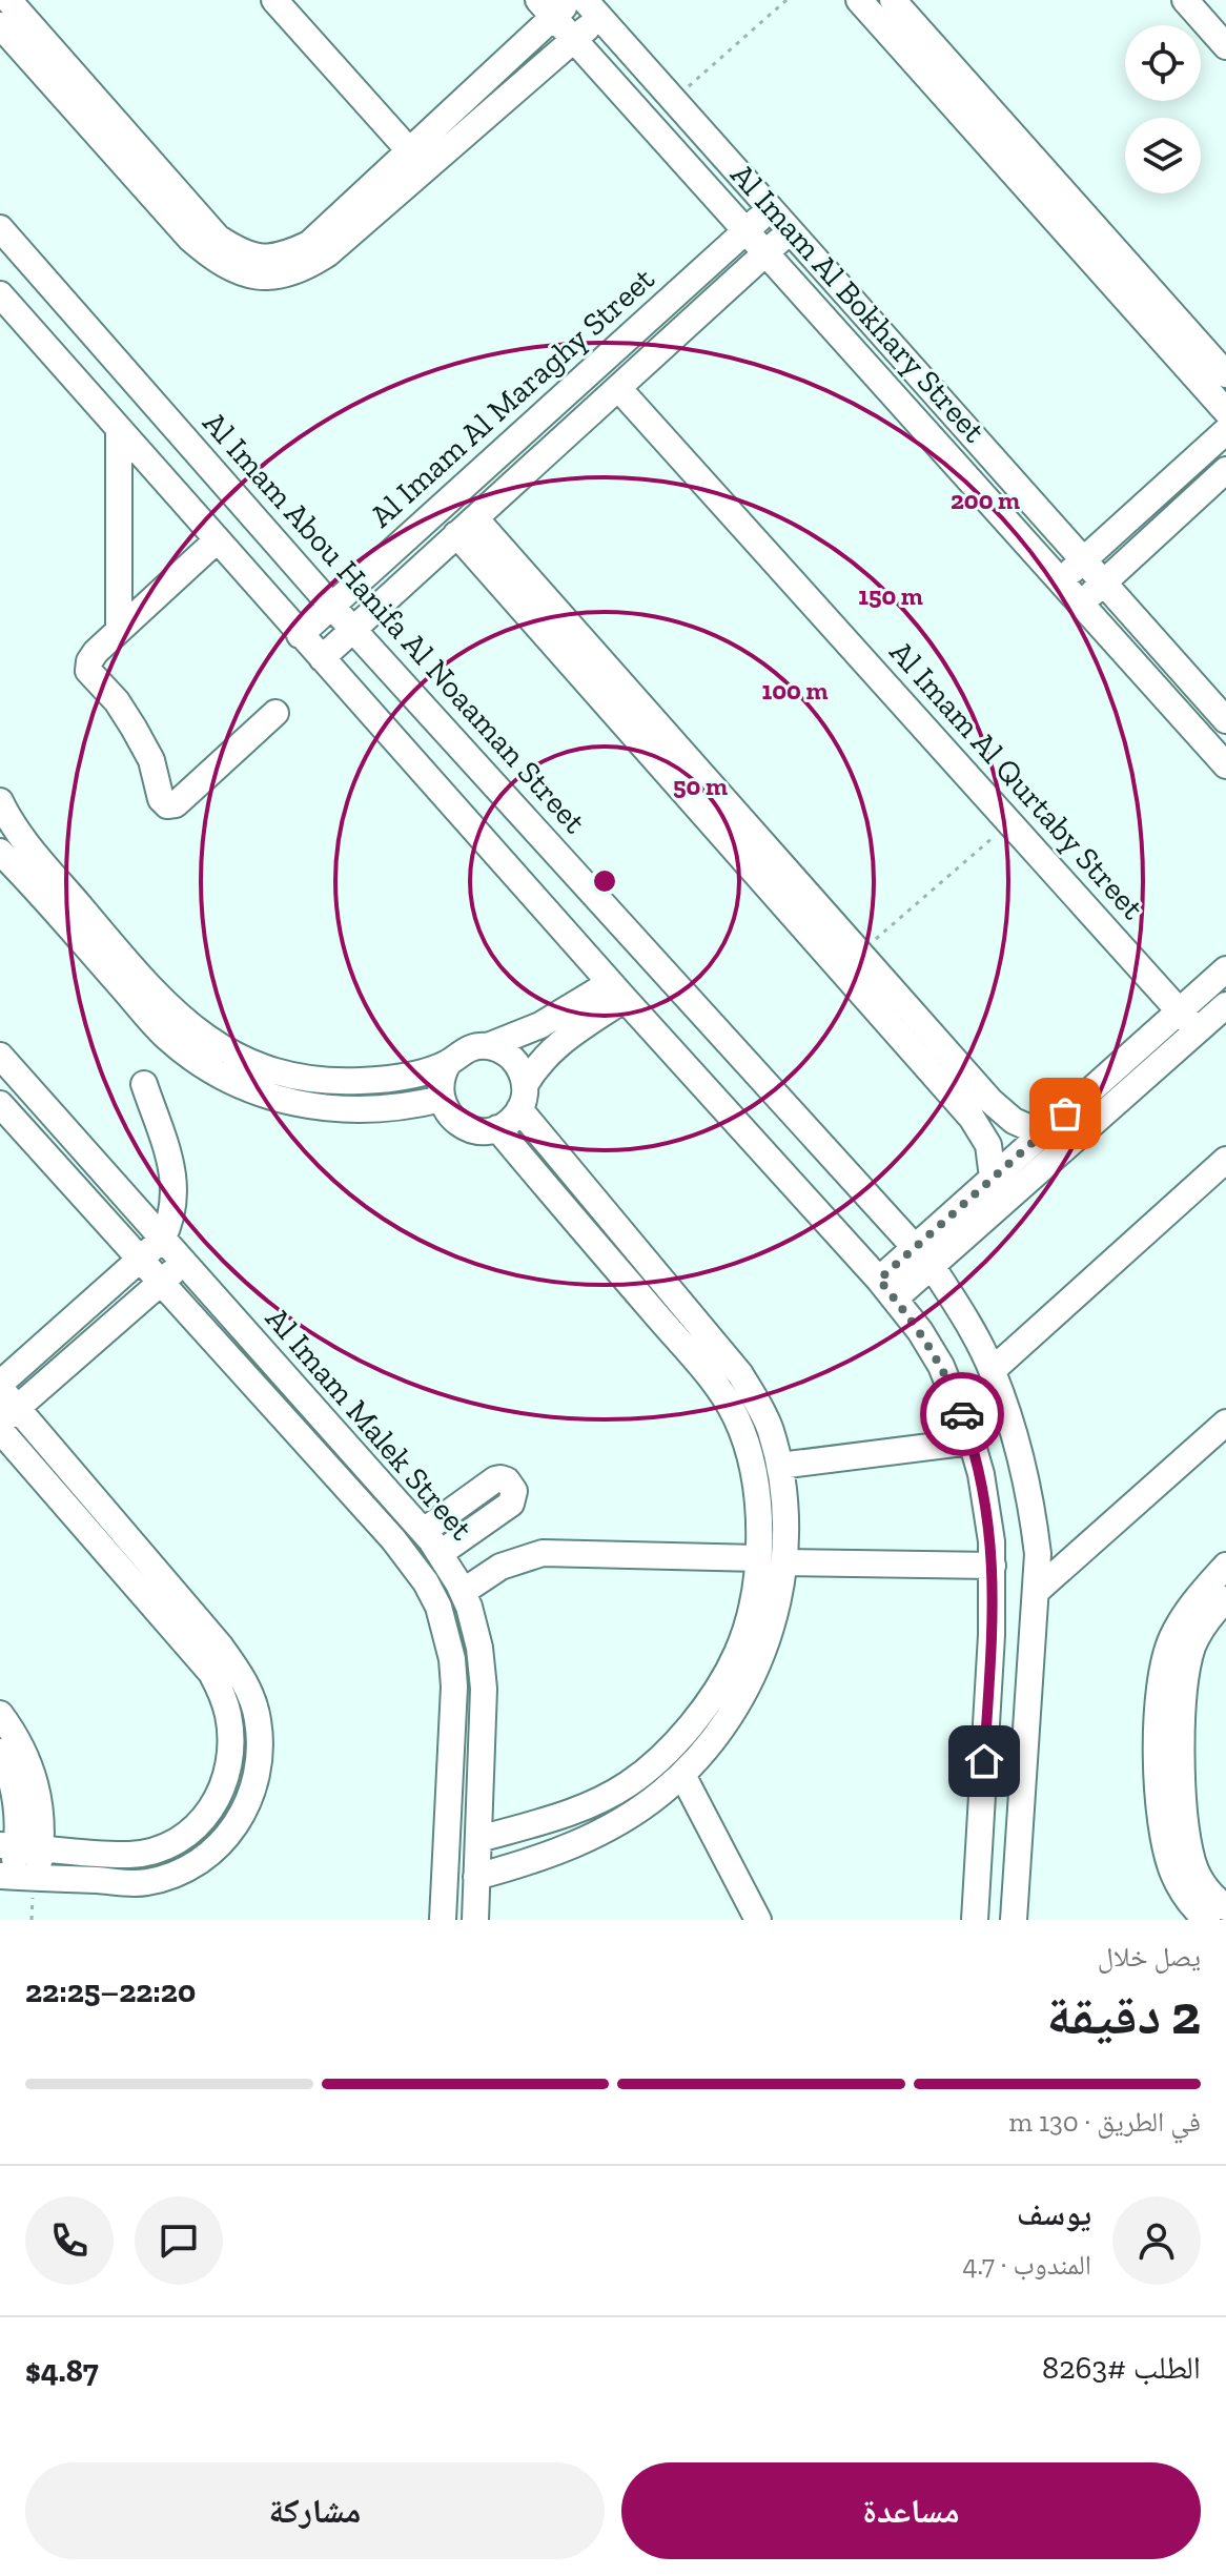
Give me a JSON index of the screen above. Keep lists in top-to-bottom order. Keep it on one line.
{"streets":{"street":["Al Imam Al Bokhary Street","Al Imam Al Maraghy Street","Al Imam Abou Hanifa Al Noaaman Street","Al Imam Al Qurtaby Street","Al Imam Malek Street"]},"crossings":[["Al Imam Al Bokhary Street","Al Imam Al Maraghy Street"],["Al Imam Al Maraghy Street","Al Imam Abou Hanifa Al Noaaman Street"],["Al Imam Al Maraghy Street","Al Imam Al Qurtaby Street"]],"page":{"heading":["2 دقيقة","يصل خلال","22:20–22:25"],"panel":["يوسف","المندوب · 4.7","الطلب #8263","$4.87"],"bar":"في الطريق · 130 m","buttons":["مساعدة","مشاركة"]},"rings":["200 m","150 m","100 m","50 m"]}
